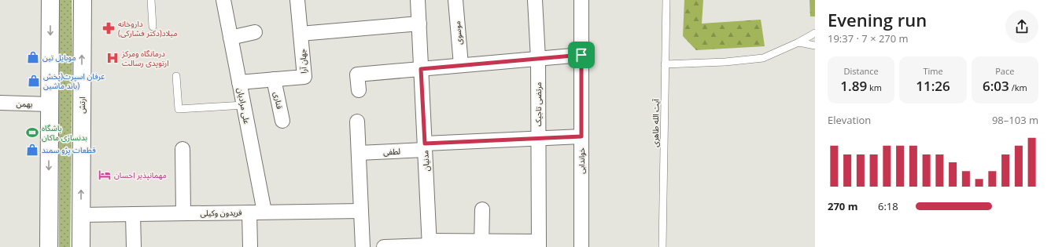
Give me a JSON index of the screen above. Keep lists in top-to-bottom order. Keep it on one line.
{"streets":{"main road":["ارتش"],"street":["موسوی","جهان آرا","قناری","بهمن","مرتضی تاجیک","علی مرادیان","لطفی","مدنیان","خواندابی","فریدون وکیلی"],"lane":["آیت الله طاهری"]},"crossings":[["جهان آرا","قناری"],["جهان آرا","علی مرادیان"],["مرتضی تاجیک","لطفی"],["ارتش","فریدون وکیلی"],["علی مرادیان","فریدون وکیلی"],["لطفی","مدنیان"],["لطفی","خواندابی"]],"places":{"pharmacy":["داروخانه میلاد(دکتر فشارکی)"],"shop":["موبایل تین","عرفان اسپرت(پخش باند ماشین)","قطعات پژو سمند"],"hospital":["درمانگاه ومرکز ارتوپدی رسالت"],"sports":["باشگاه بدنسازی ماکان"],"hotel":["مهمانپذیر احسان"]},"page":{"heading":["Evening run","19:37 · 7 × 270 m"],"stats":[["Distance","1.89 km"],["Time","11:26"],["Pace","6:03 /km"]],"chart":["Elevation","98–103 m"],"list":[{"name":"270 m","note":"6:18"}]}}
